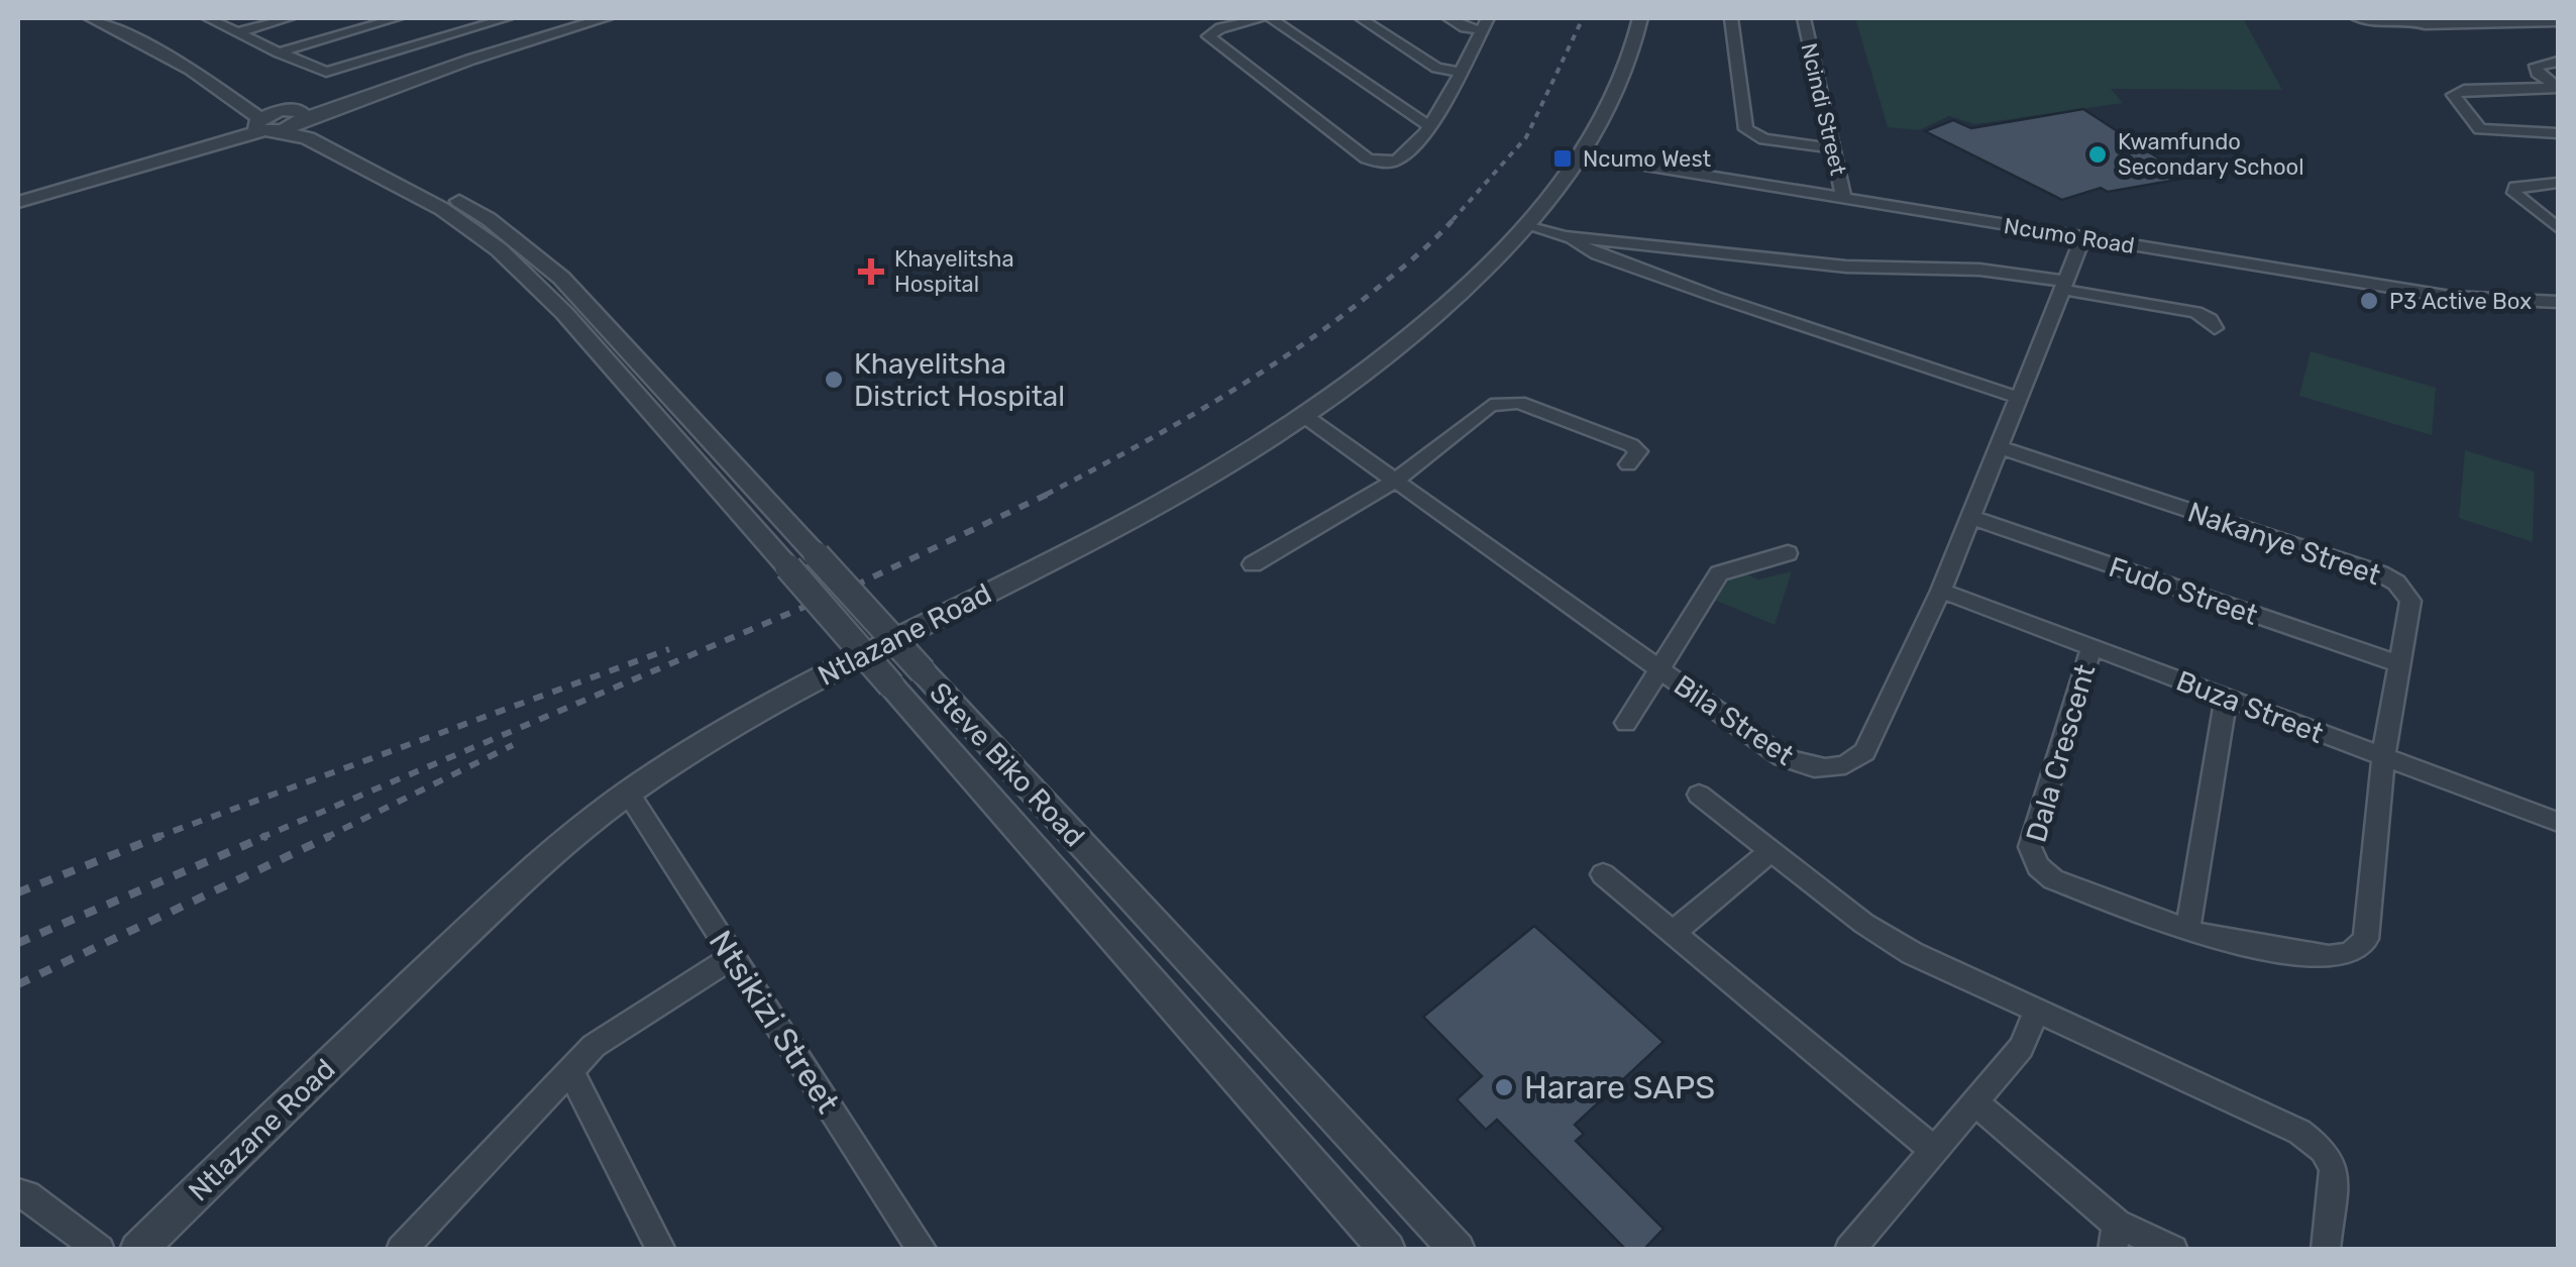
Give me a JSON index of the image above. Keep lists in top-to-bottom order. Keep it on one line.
{"streets":{"street":["Ncindi Street","Ncumo Road","Nakanye Street","Fudo Street","Ntlazane Road","Buza Street","Bila Street","Dala Crescent","Steve Biko Road","Ntsikizi Street"]},"crossings":[["Ncindi Street","Ncumo Road"],["Ncumo Road","Ntlazane Road"],["Ncumo Road","Bila Street"],["Nakanye Street","Fudo Street"],["Nakanye Street","Buza Street"],["Nakanye Street","Bila Street"],["Nakanye Street","Dala Crescent"],["Fudo Street","Bila Street"],["Ntlazane Road","Bila Street"],["Ntlazane Road","Ntsikizi Street"],["Buza Street","Bila Street"],["Buza Street","Dala Crescent"]],"places":{"other":["Kwamfundo Secondary School","P3 Active Box","Khayelitsha District Hospital","Harare SAPS"],"transit":["Ncumo West"],"health":["Khayelitsha Hospital"]}}
